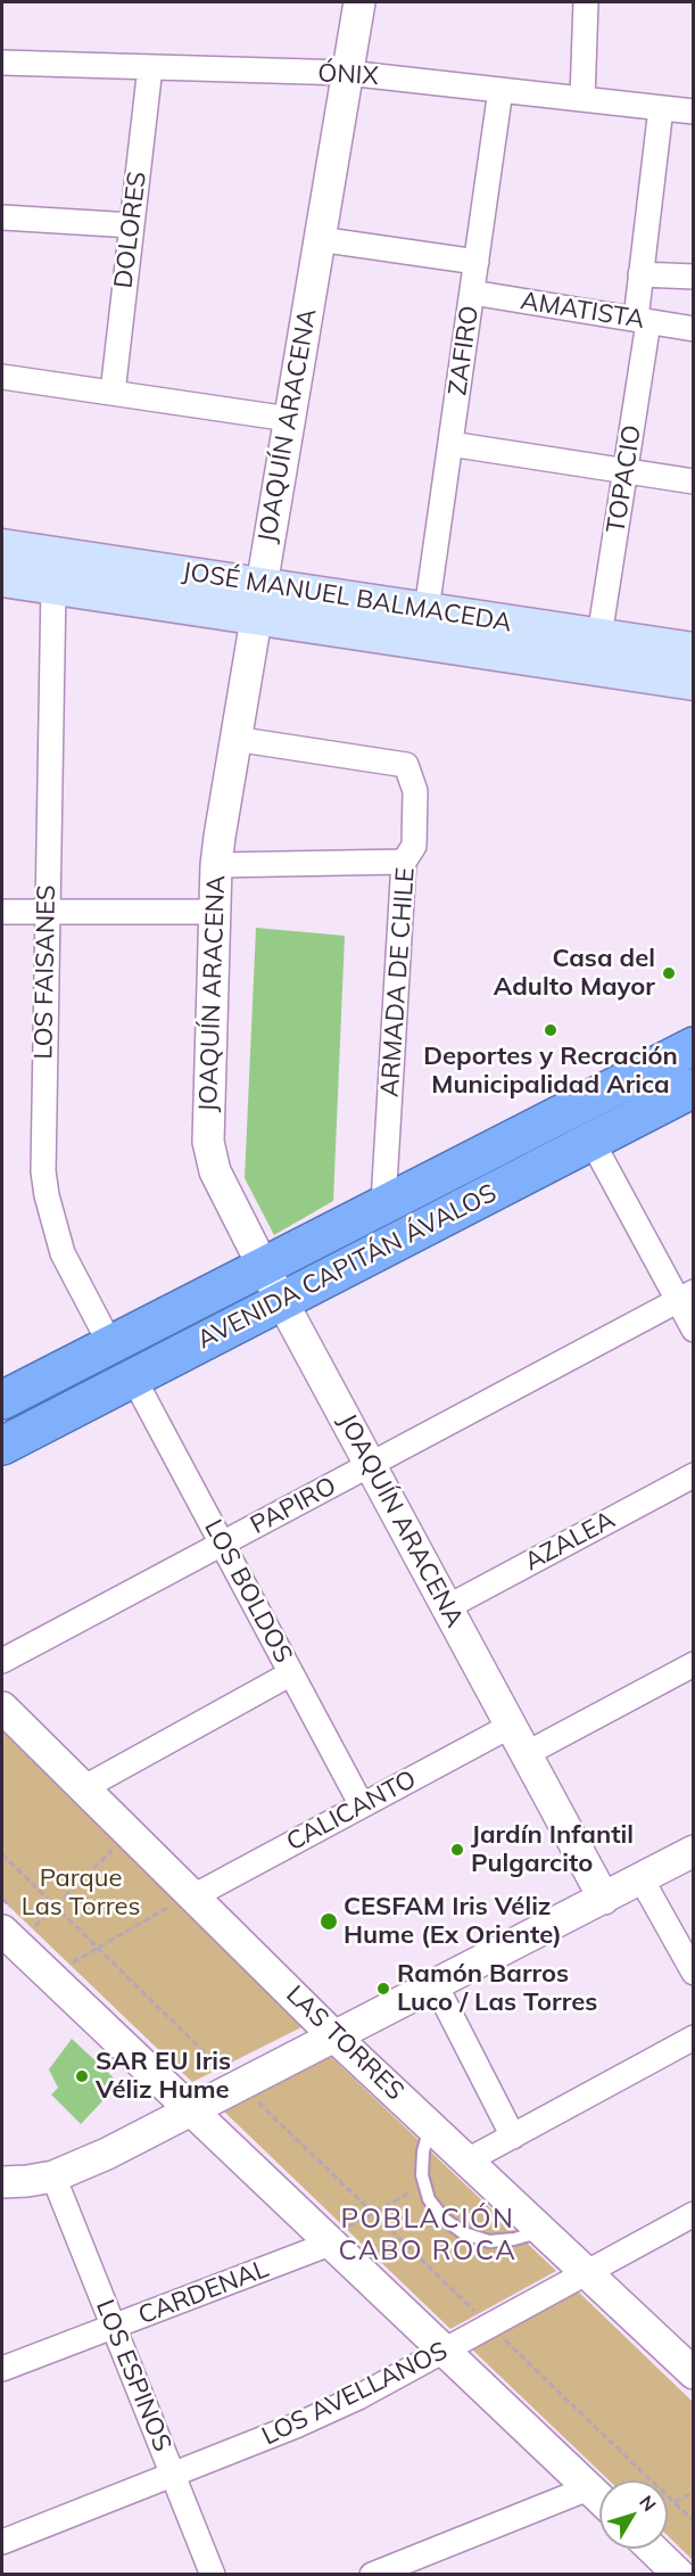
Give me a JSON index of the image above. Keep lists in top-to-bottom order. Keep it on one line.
{"streets":{"highway":["AVENIDA CAPITÁN ÁVALOS"],"main road":["JOSÉ MANUEL BALMACEDA"],"street":["ÓNIX","DOLORES","AMATISTA","ZAFIRO","JOAQUÍN ARACENA","TOPACIO","LOS FAISANES","ARMADA DE CHILE","PAPIRO","AZALEA","LOS BOLDOS","CALICANTO","LAS TORRES","CARDENAL","LOS ESPINOS","LOS AVELLANOS"]},"crossings":[["ÓNIX","DOLORES"],["ÓNIX","ZAFIRO"],["ÓNIX","JOAQUÍN ARACENA"],["ÓNIX","TOPACIO"],["AMATISTA","ZAFIRO"],["AMATISTA","TOPACIO"],["ZAFIRO","JOSÉ MANUEL BALMACEDA"],["JOAQUÍN ARACENA","JOSÉ MANUEL BALMACEDA"],["JOAQUÍN ARACENA","ARMADA DE CHILE"],["JOAQUÍN ARACENA","AVENIDA CAPITÁN ÁVALOS"],["JOAQUÍN ARACENA","PAPIRO"],["JOAQUÍN ARACENA","AZALEA"],["JOAQUÍN ARACENA","CALICANTO"],["TOPACIO","JOSÉ MANUEL BALMACEDA"],["JOSÉ MANUEL BALMACEDA","LOS FAISANES"],["LOS FAISANES","AVENIDA CAPITÁN ÁVALOS"],["ARMADA DE CHILE","AVENIDA CAPITÁN ÁVALOS"],["AVENIDA CAPITÁN ÁVALOS","LOS BOLDOS"],["PAPIRO","LOS BOLDOS"],["LOS BOLDOS","CALICANTO"],["CALICANTO","LAS TORRES"],["LAS TORRES","LOS AVELLANOS"],["CARDENAL","LOS ESPINOS"],["LOS ESPINOS","LOS AVELLANOS"]],"districts":["POBLACIÓN CABO ROCA"],"parks":["Parque Las Torres"],"places":["Casa del Adulto Mayor","Deportes y Recración Municipalidad Arica","Jardín Infantil Pulgarcito","CESFAM Iris Véliz Hume (Ex Oriente)","Ramón Barros Luco / Las Torres","SAR EU Iris Véliz Hume"],"north":"top right"}
